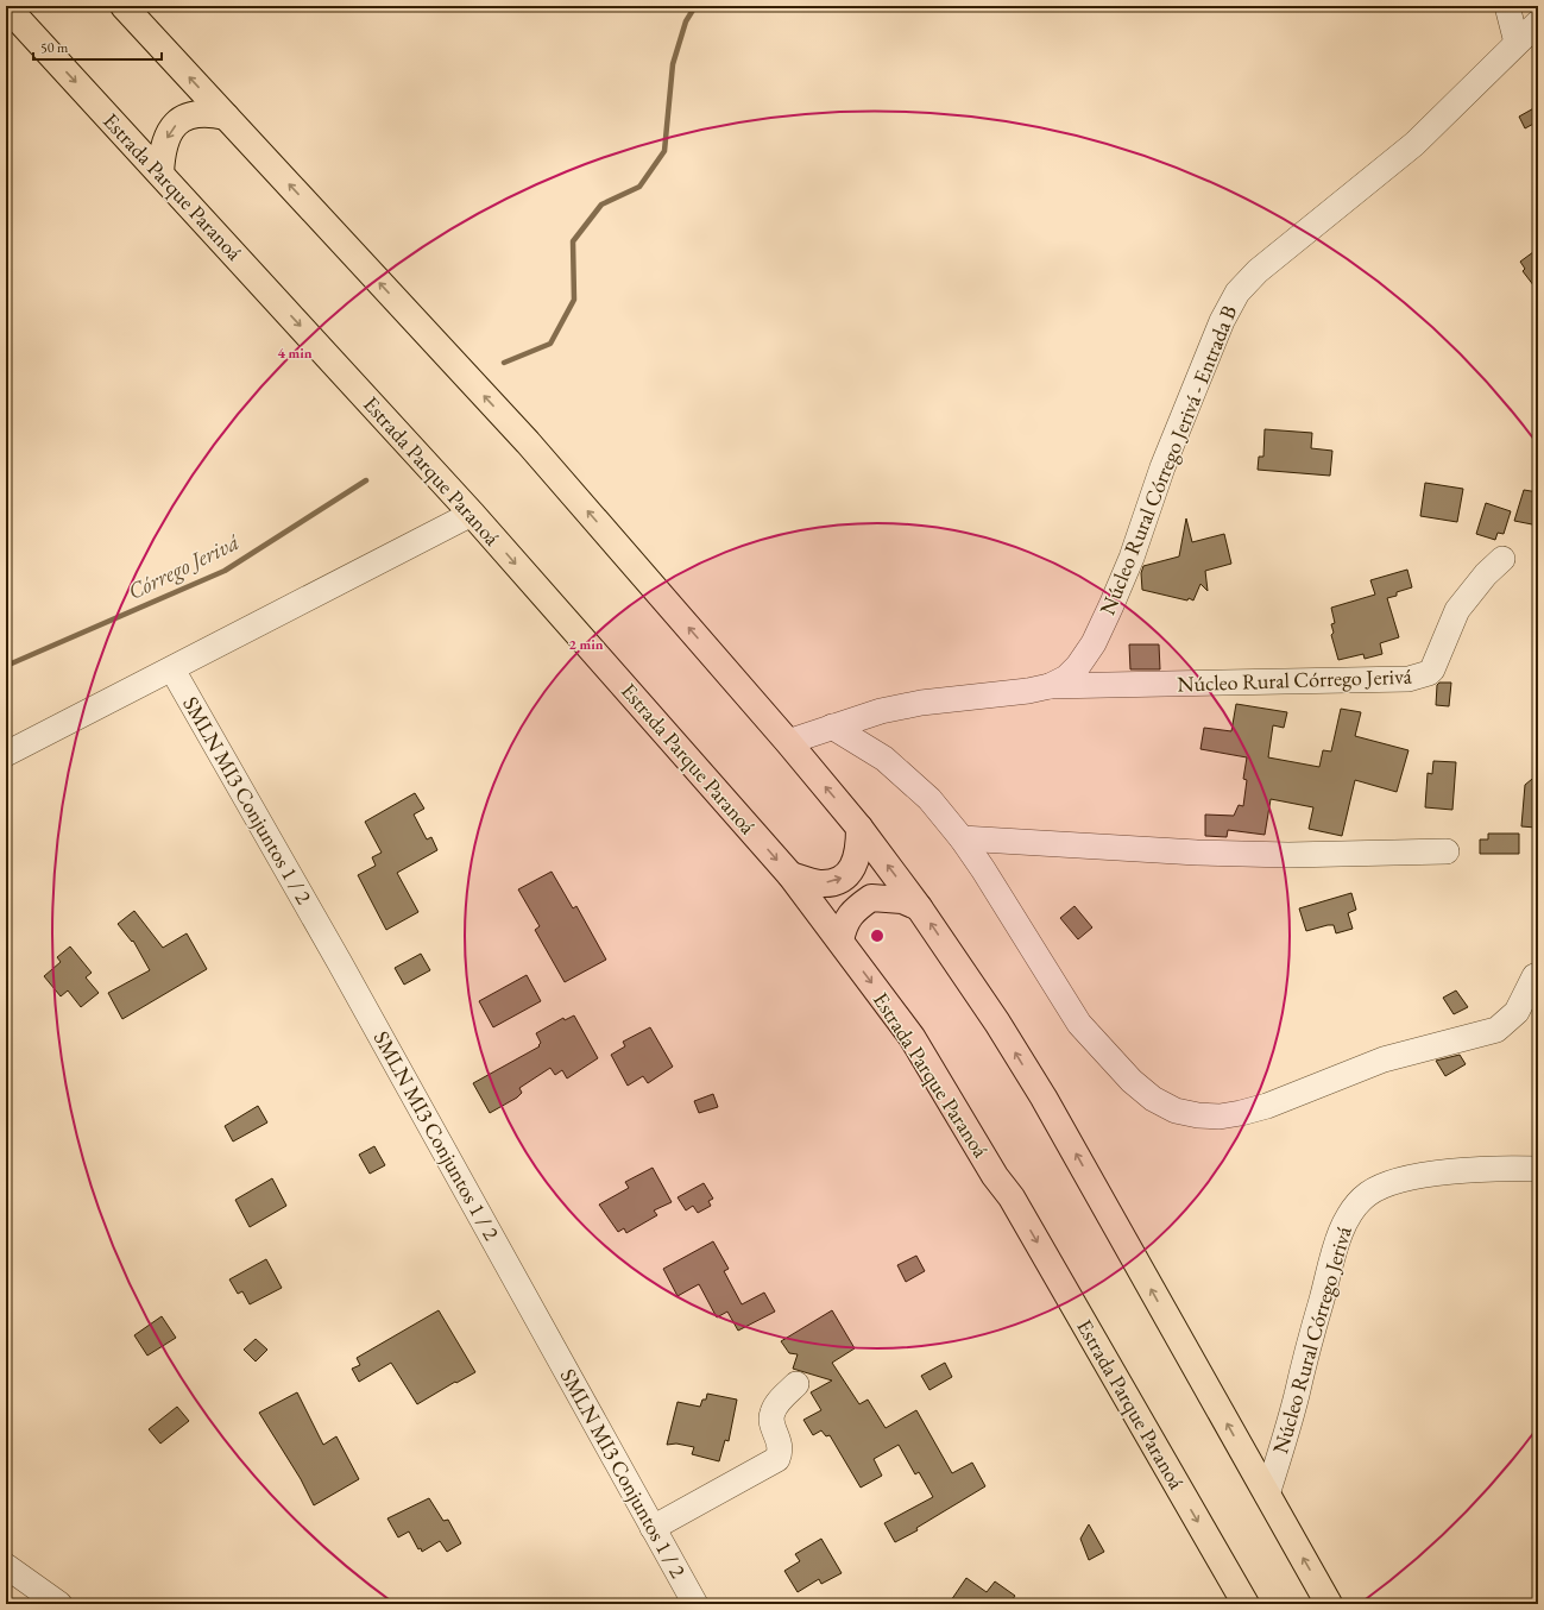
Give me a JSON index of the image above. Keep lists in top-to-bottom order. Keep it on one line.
{"streets":{"main road":["Estrada Parque Paranoá"],"street":["Núcleo Rural Córrego Jerivá - Entrada B","Núcleo Rural Córrego Jerivá","SMLN MI3 Conjuntos 1 / 2"]},"crossings":[["Núcleo Rural Córrego Jerivá - Entrada B","Núcleo Rural Córrego Jerivá"]],"water":["Córrego Jerivá"],"scale_bar":"50 m","rings":["4 min","2 min"]}
